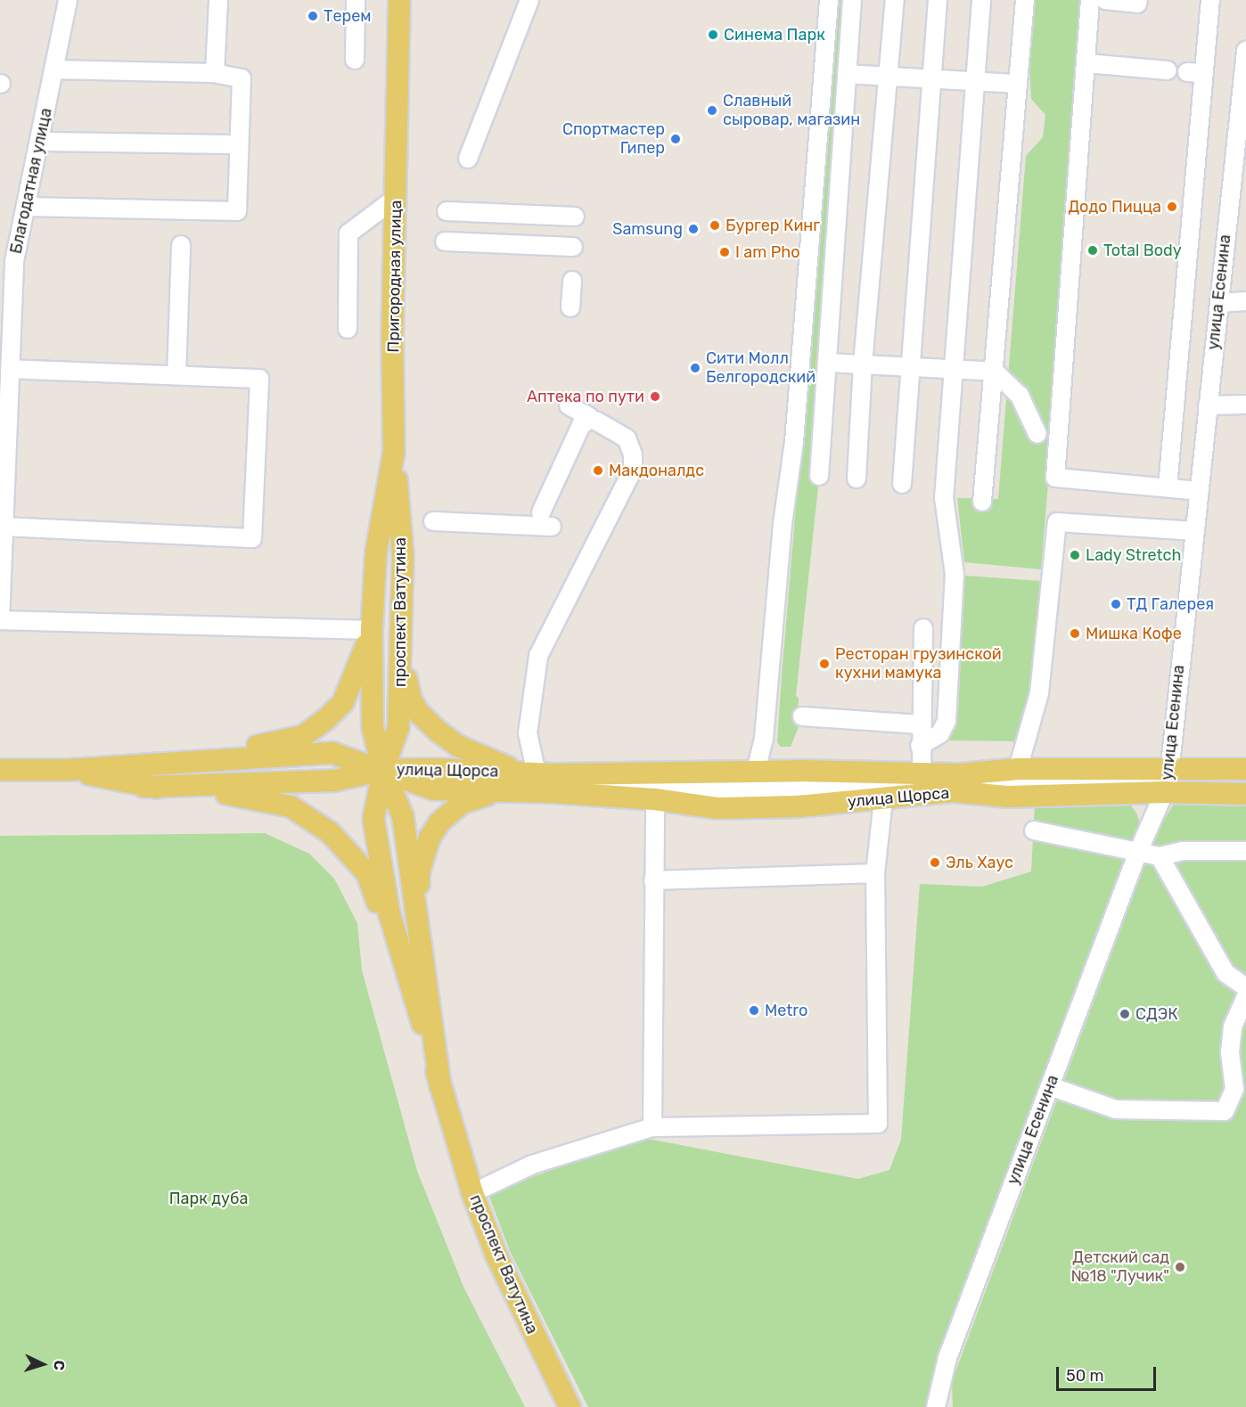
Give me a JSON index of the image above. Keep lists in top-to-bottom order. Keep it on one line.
{"streets":{"main road":["Пригородная улица","проспект Ватутина","улица Щорса"],"street":["Благодатная улица","улица Есенина"]},"crossings":[["Пригородная улица","проспект Ватутина"],["улица Есенина","улица Щорса"],["проспект Ватутина","улица Щорса"]],"parks":["Парк дуба"],"places":["Терем","Синема Парк","Славный сыровар, магазин","Спортмастер Гипер","Додо Пицца","Бургер Кинг","Samsung","Total Body","I am Pho","Сити Молл Белгородский","Аптека по пути","Макдоналдс","Lady Stretch","ТД Галерея","Мишка Кофе","Ресторан грузинской кухни мамука","Эль Хаус","Metro","СДЭК","Детский сад №18 \"Лучик\""],"scale_bar":"50 m","north":"right"}
